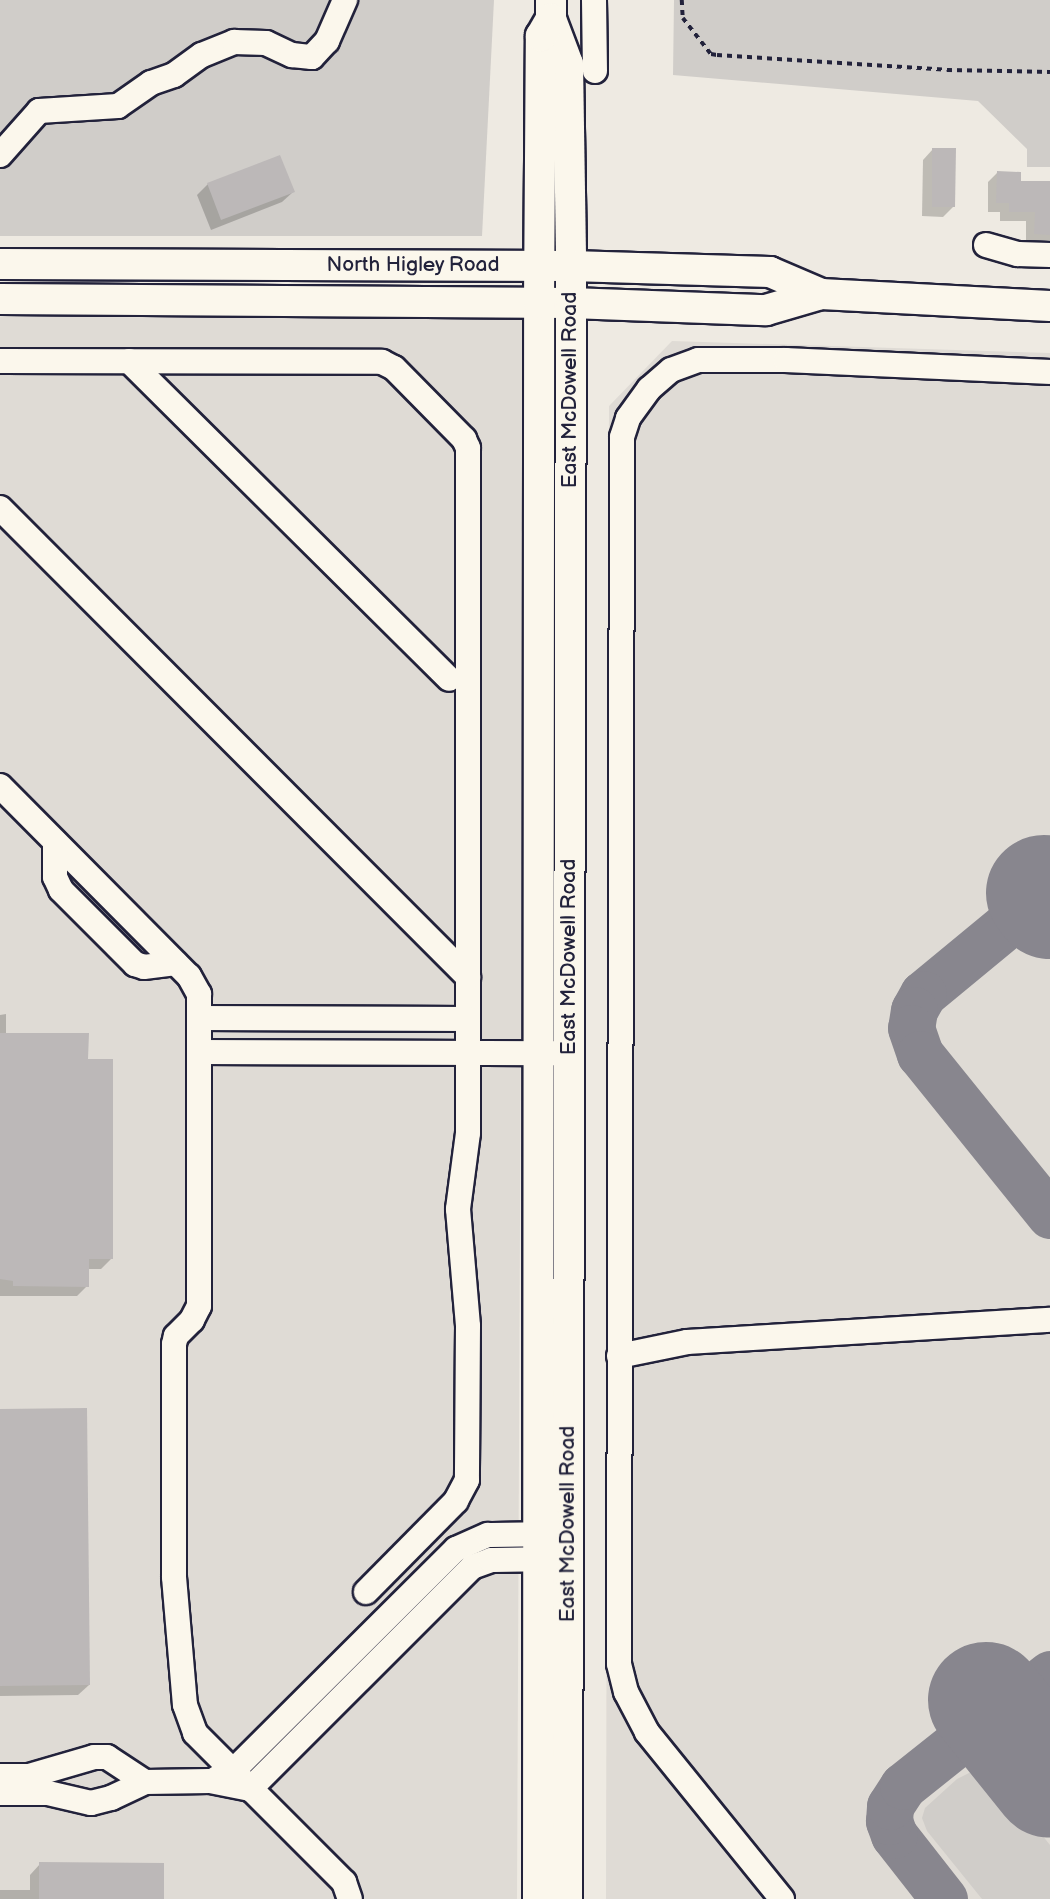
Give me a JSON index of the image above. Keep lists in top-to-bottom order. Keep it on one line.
{"streets":{"main road":["North Higley Road","East McDowell Road"]},"crossings":[["North Higley Road","East McDowell Road"]]}
